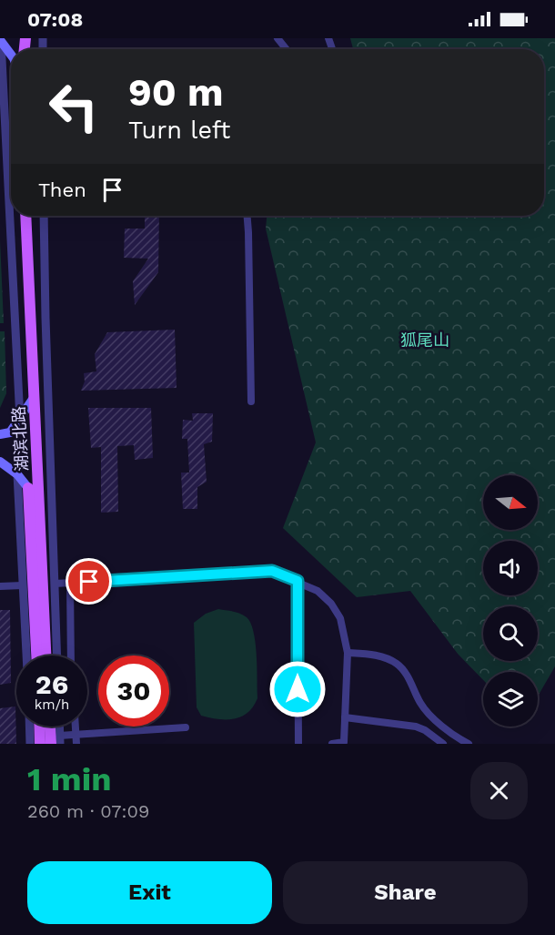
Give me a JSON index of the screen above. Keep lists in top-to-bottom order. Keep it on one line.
{"streets":{"main road":["湖滨北路"]},"parks":["狐尾山"],"north":"right","page":{"status":"07:08","turn":["90 m","Turn left"],"then":"Then","speed":"26 km/h","limit":"30","heading":["1 min","260 m · 07:09"],"buttons":["Exit","Share"]}}
